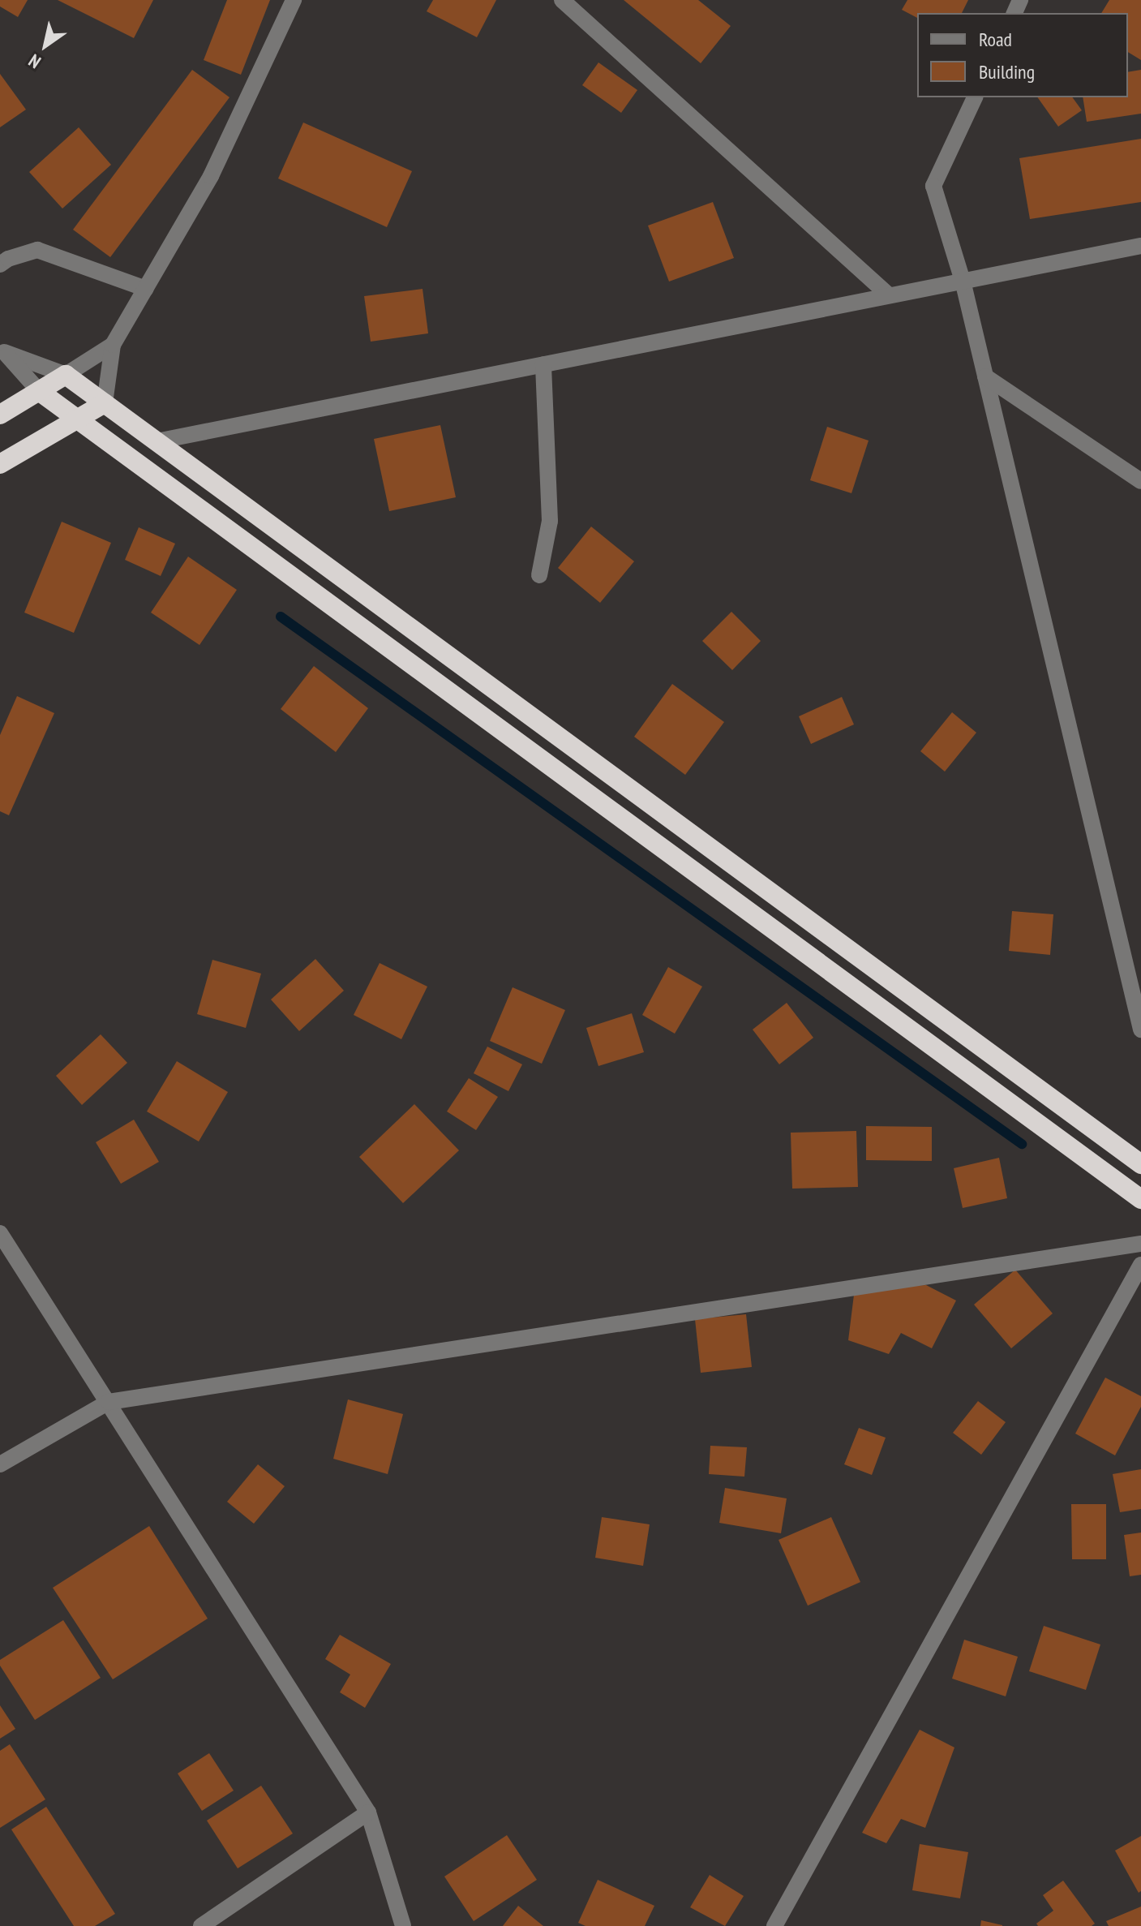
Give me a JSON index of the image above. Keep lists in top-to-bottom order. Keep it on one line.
{"legend":["Road","Building"],"north":"bottom left"}
